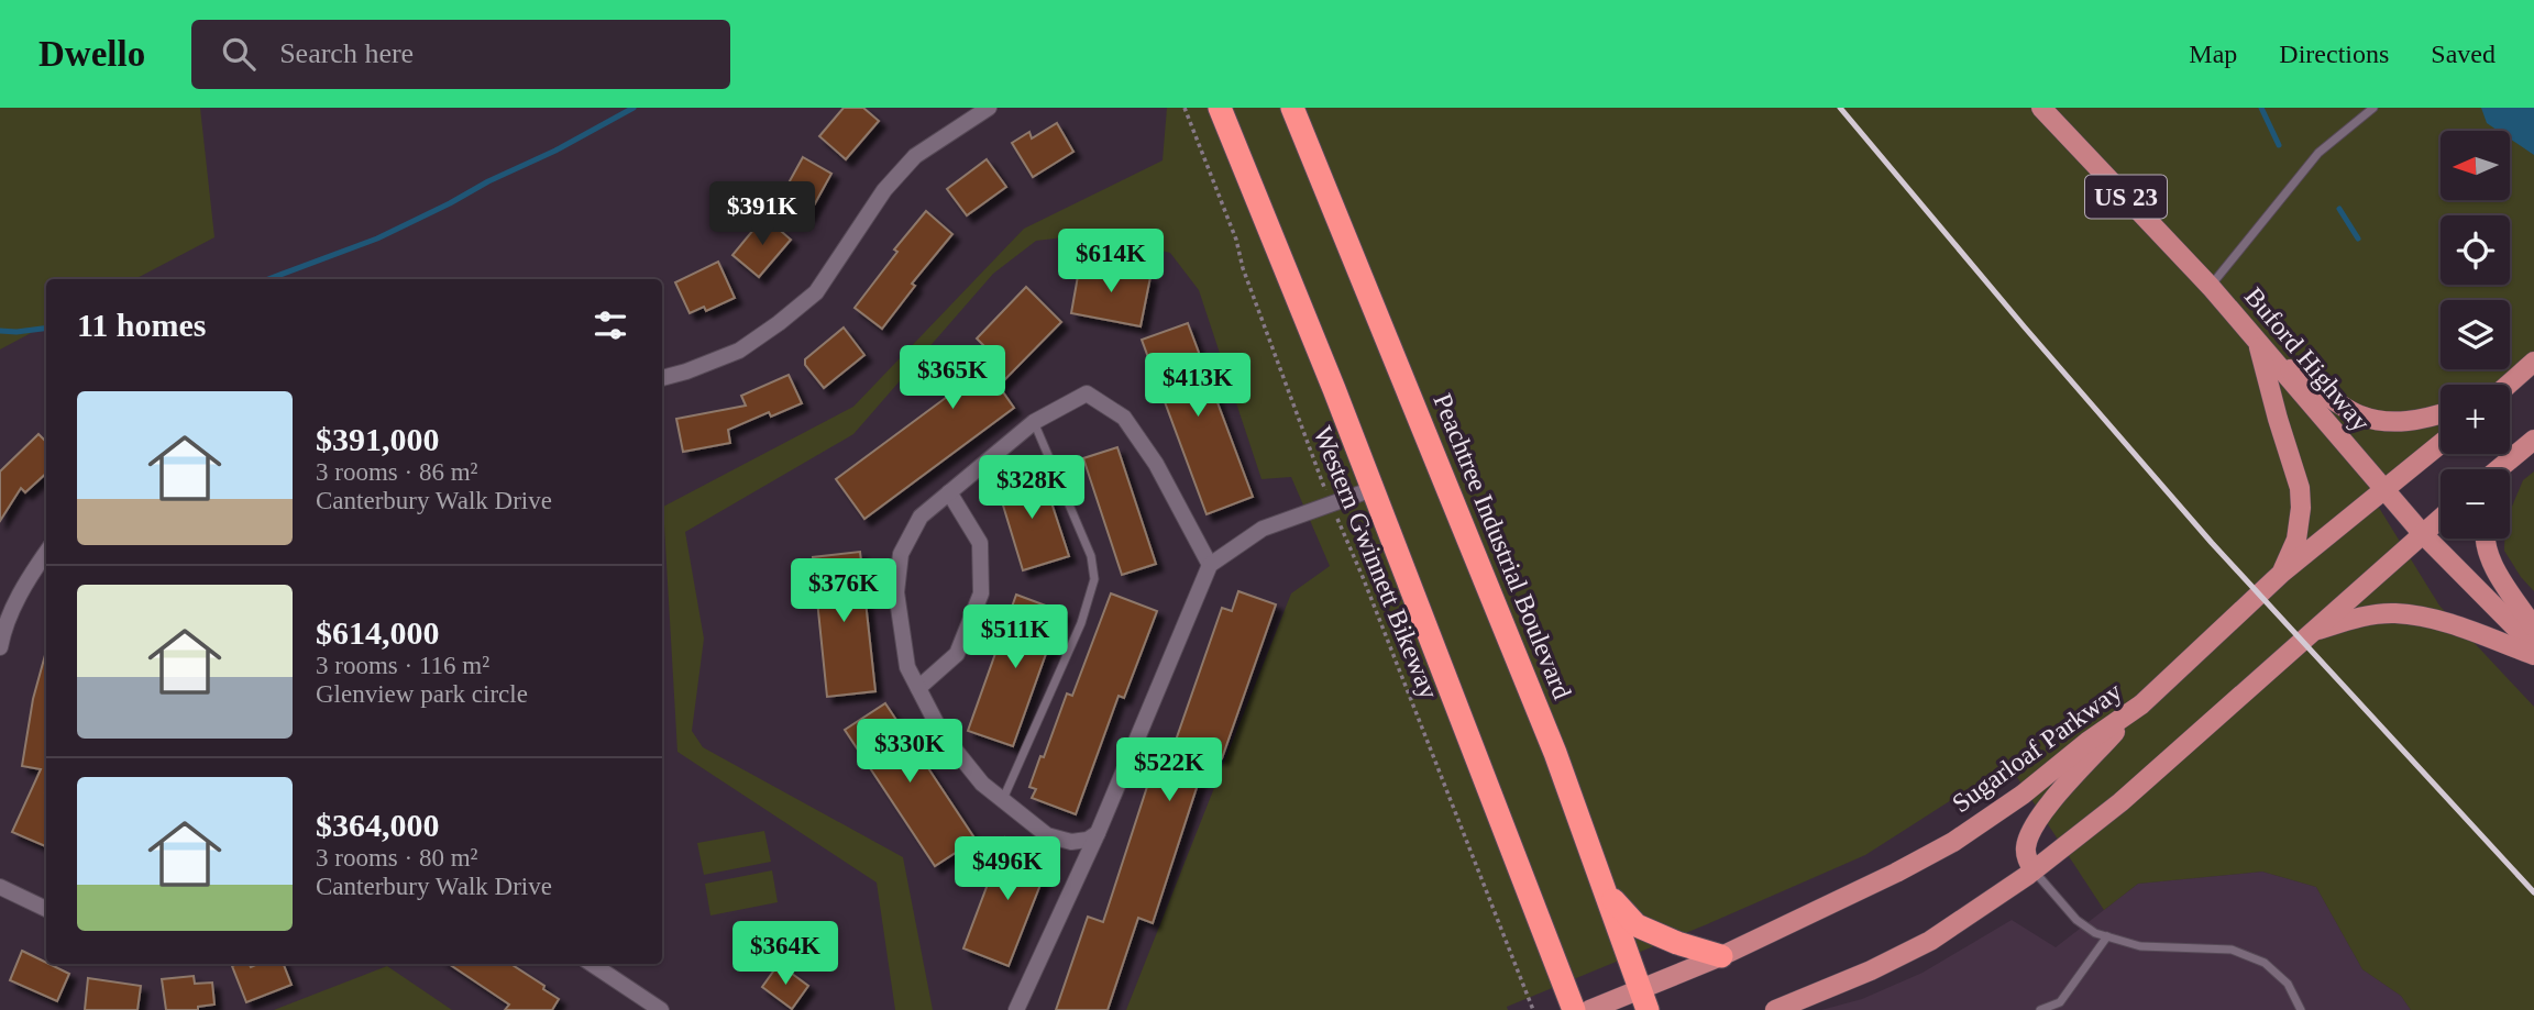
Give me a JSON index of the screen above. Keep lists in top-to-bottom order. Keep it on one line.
{"streets":{"highway":["Peachtree Industrial Boulevard"],"main road":["US 23","Buford Highway","Sugarloaf Parkway"],"path":["Western Gwinnett Bikeway"]},"crossings":[["Buford Highway","Sugarloaf Parkway"],["Peachtree Industrial Boulevard","Sugarloaf Parkway"]],"north":"left","page":{"header":"Dwello","search":"Search here","nav":["Map","Directions","Saved"],"map_buttons":["+","−"],"price":["$391K","$614K","$365K","$413K","$328K","$376K","$511K","$330K","$522K","$496K","$364K"],"heading":"11 homes","list":[{"name":"$391,000","note":"3 rooms · 86 m² · Canterbury Walk Drive"},{"name":"$614,000","note":"3 rooms · 116 m² · Glenview park circle"},{"name":"$364,000","note":"3 rooms · 80 m² · Canterbury Walk Drive"}]}}
